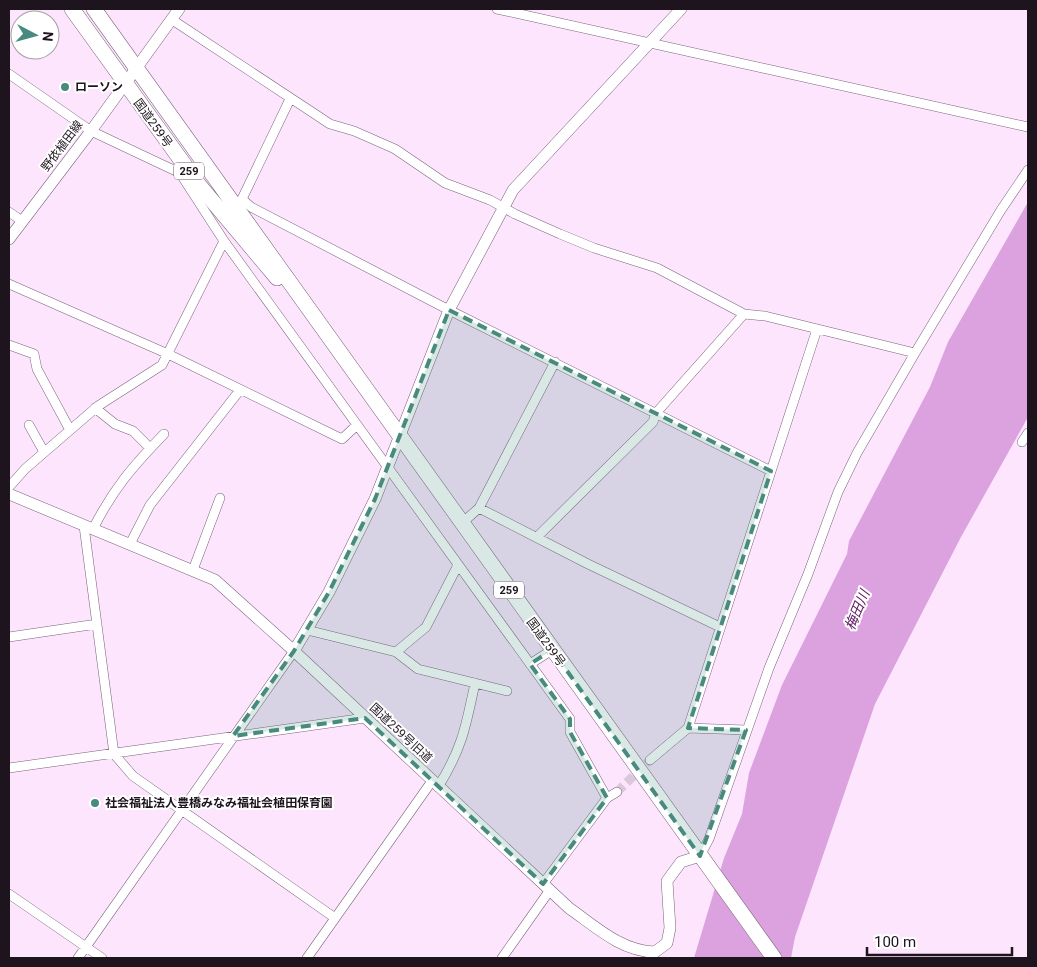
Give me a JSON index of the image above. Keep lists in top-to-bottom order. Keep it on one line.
{"streets":{"highway":["国道259号","259"],"street":["野依植田線","国道259号旧道"]},"crossings":[["国道259号","野依植田線"],["国道259号","国道259号旧道"]],"water":["梅田川"],"places":["ローソン","社会福祉法人豊橋みなみ福祉会植田保育園"],"scale_bar":"100 m","north":"right"}
